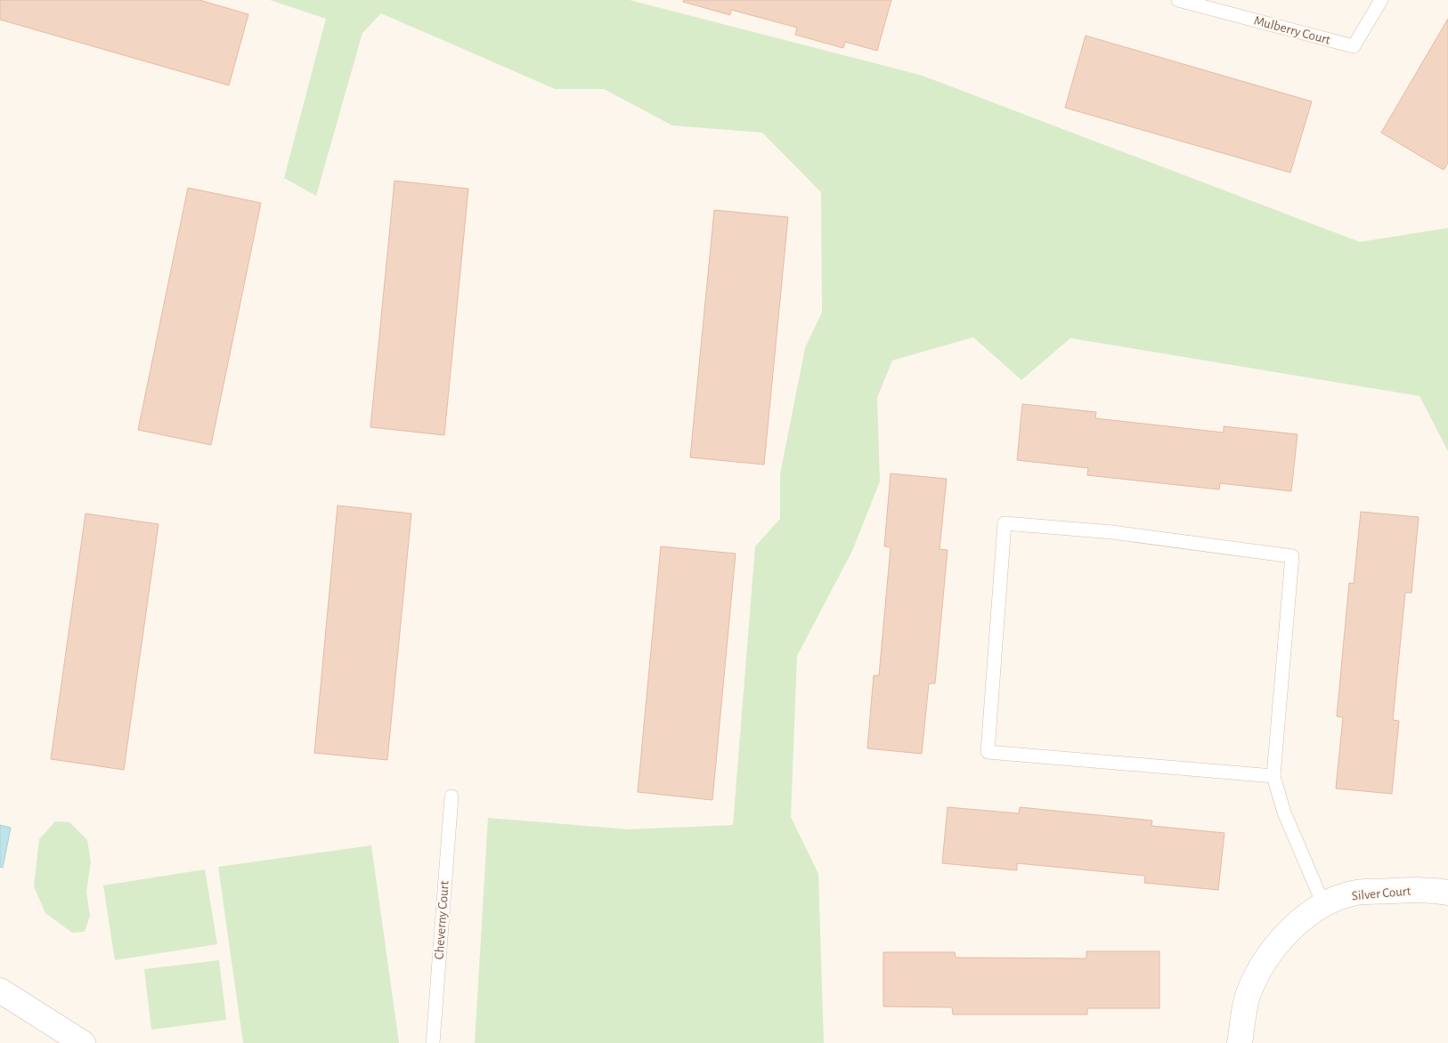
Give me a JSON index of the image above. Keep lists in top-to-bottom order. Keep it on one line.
{"streets":{"street":["Silver Court"],"lane":["Mulberry Court","Cheverny Court"]}}
